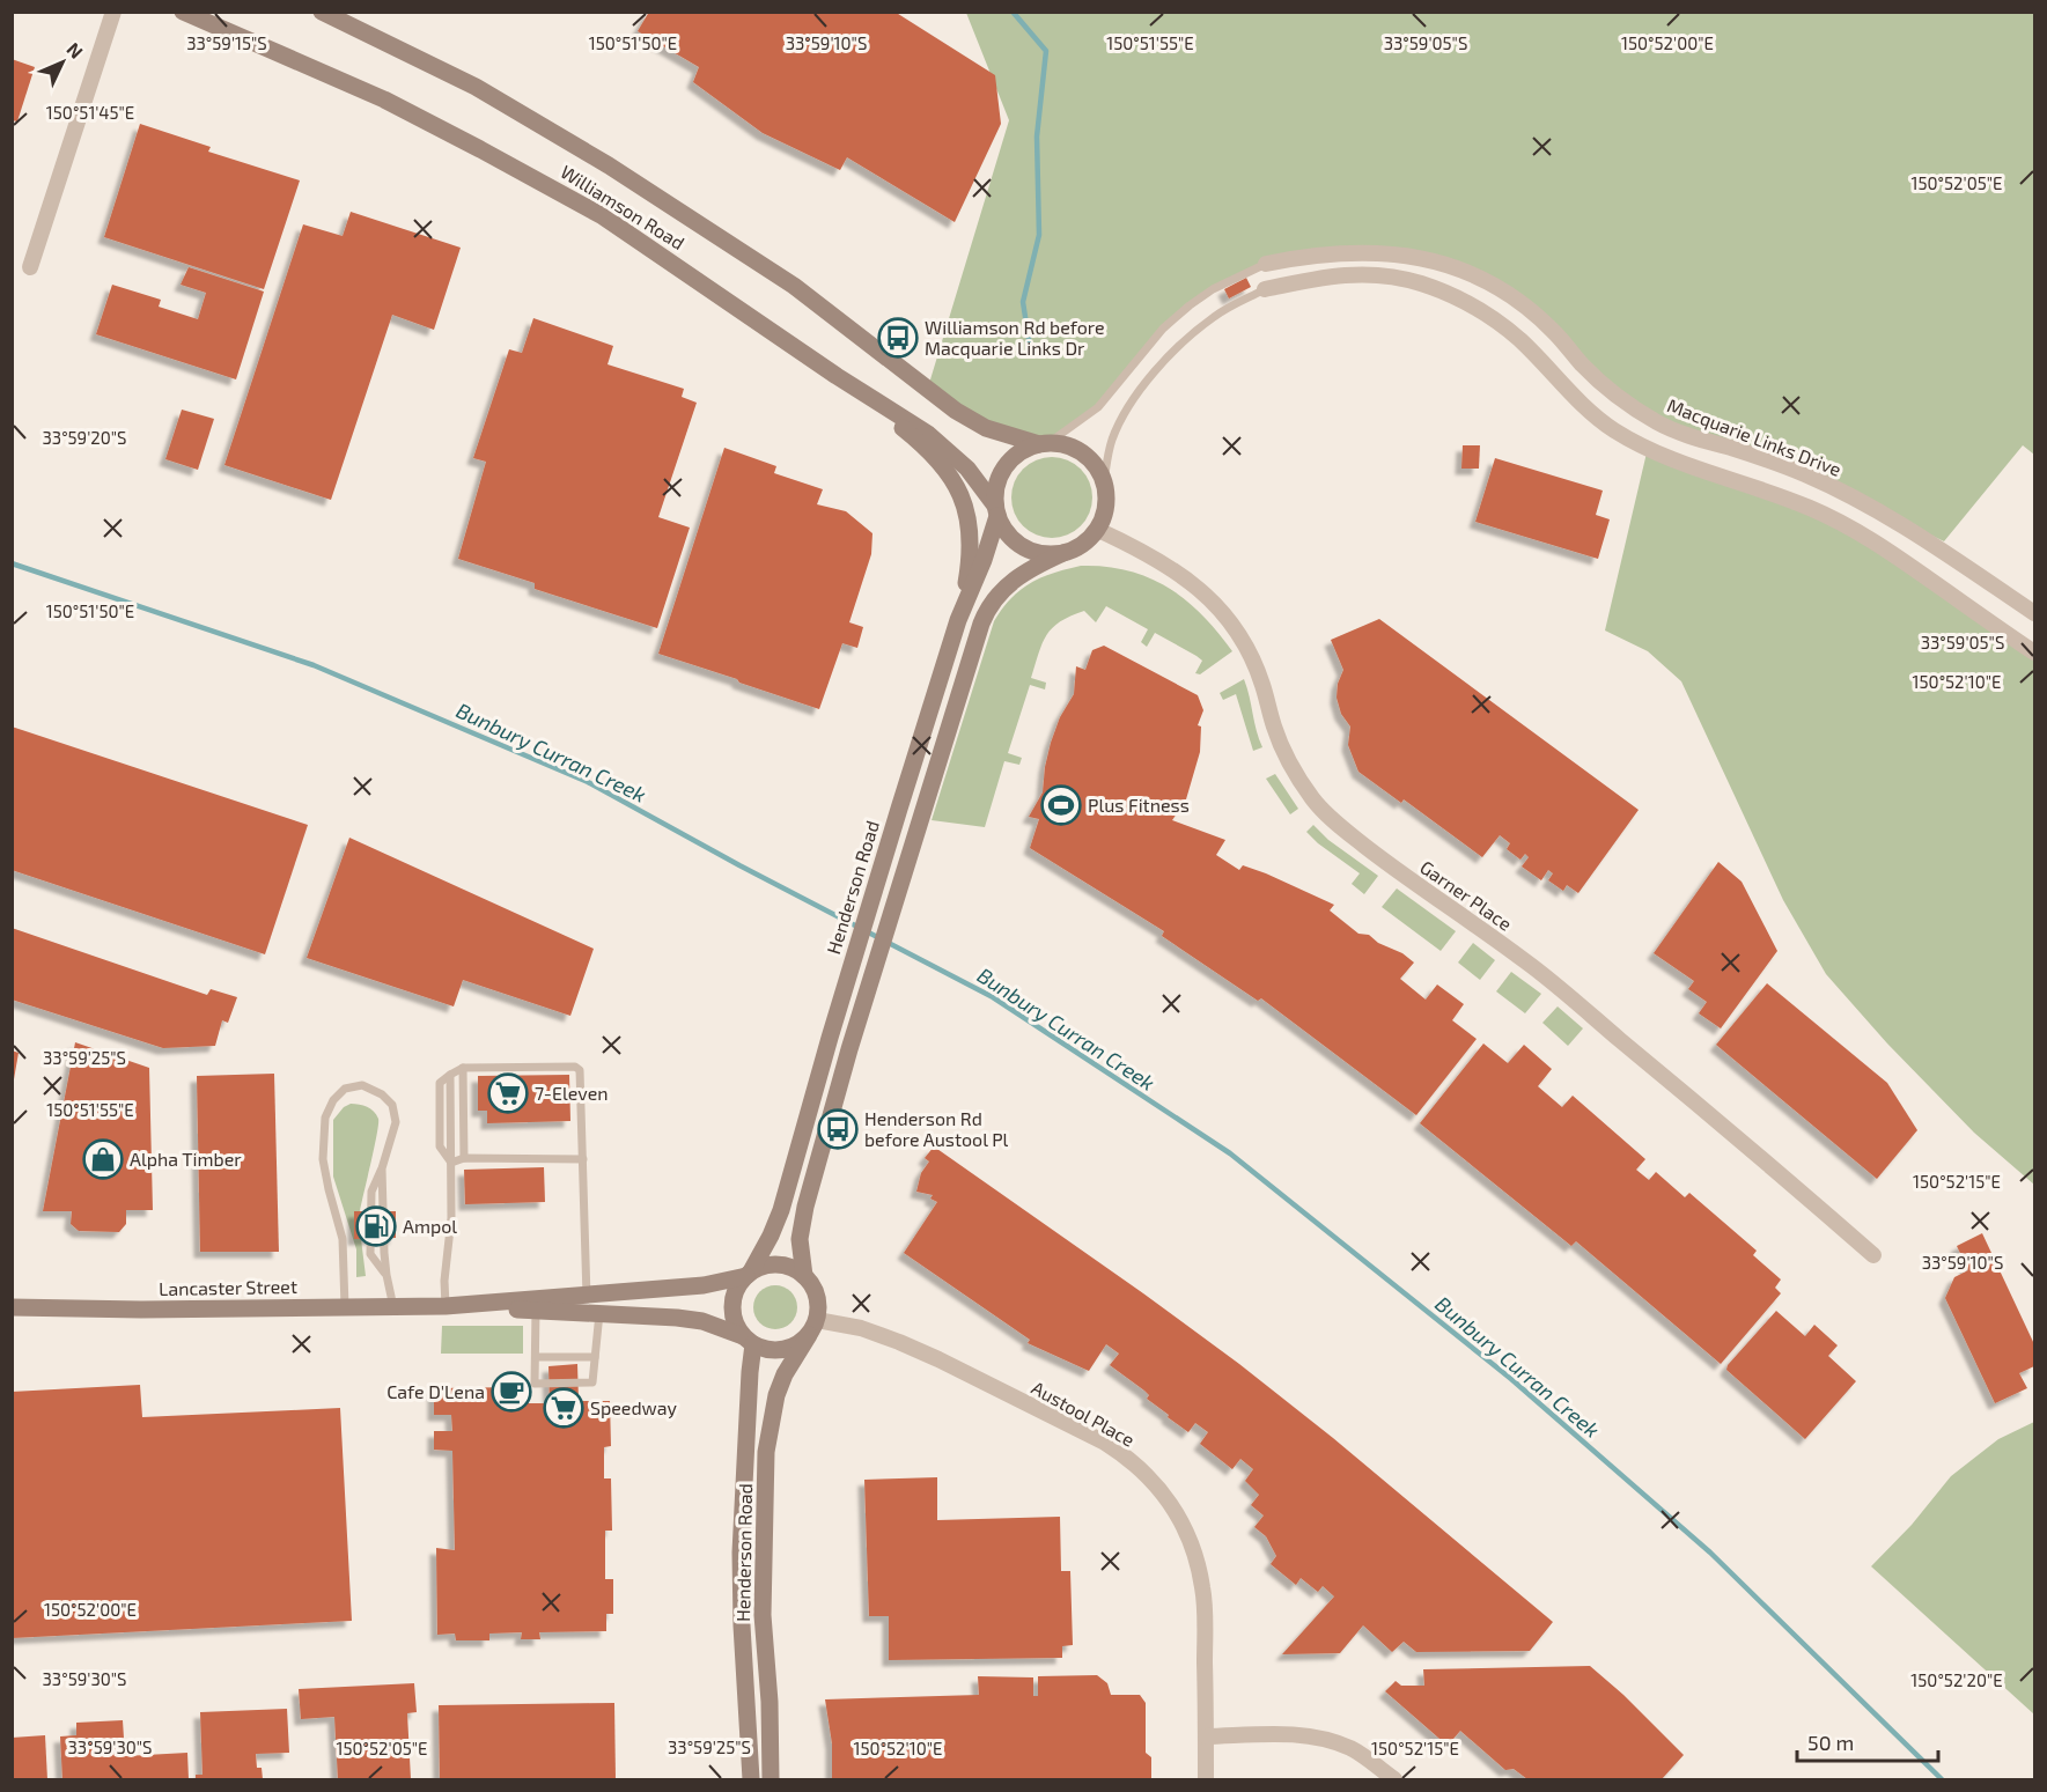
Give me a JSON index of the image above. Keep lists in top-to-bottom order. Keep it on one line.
{"streets":{"main road":["Williamson Road","Henderson Road","Lancaster Street"],"street":["Macquarie Links Drive","Garner Place","Austool Place"]},"crossings":[["Williamson Road","Macquarie Links Drive"],["Williamson Road","Henderson Road"],["Williamson Road","Garner Place"],["Macquarie Links Drive","Henderson Road"],["Macquarie Links Drive","Garner Place"],["Henderson Road","Garner Place"],["Henderson Road","Lancaster Street"],["Henderson Road","Austool Place"],["Lancaster Street","Austool Place"]],"water":["Bunbury Curran Creek"],"places":{"bus stop":["Williamson Rd before Macquarie Links Dr","Henderson Rd before Austool Pl"],"sports":["Plus Fitness"],"supermarket":["7-Eleven","Speedway"],"shop":["Alpha Timber"],"fuel station":["Ampol"],"cafe":["Cafe D'Lena"]},"scale_bar":"50 m","north":"top right","coordinates":["150°51'50\"E","150°51'55\"E","150°52'00\"E","33°59'15\"S","33°59'10\"S","33°59'05\"S","150°51'45\"E","150°52'05\"E","33°59'20\"S","150°52'10\"E","33°59'25\"S","150°52'15\"E","33°59'30\"S","150°52'20\"E"]}
